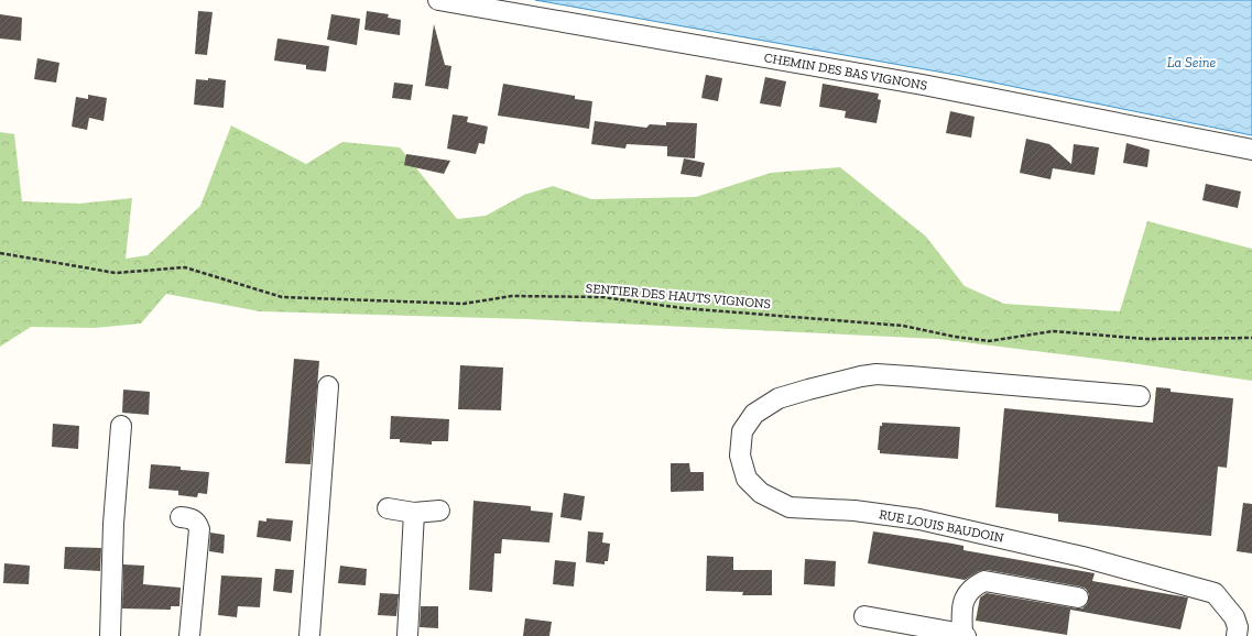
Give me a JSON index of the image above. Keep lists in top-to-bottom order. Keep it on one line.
{"streets":{"street":["CHEMIN DES BAS VIGNONS","RUE LOUIS BAUDOIN"],"path":["SENTIER DES HAUTS VIGNONS"]},"water":["La Seine"]}
